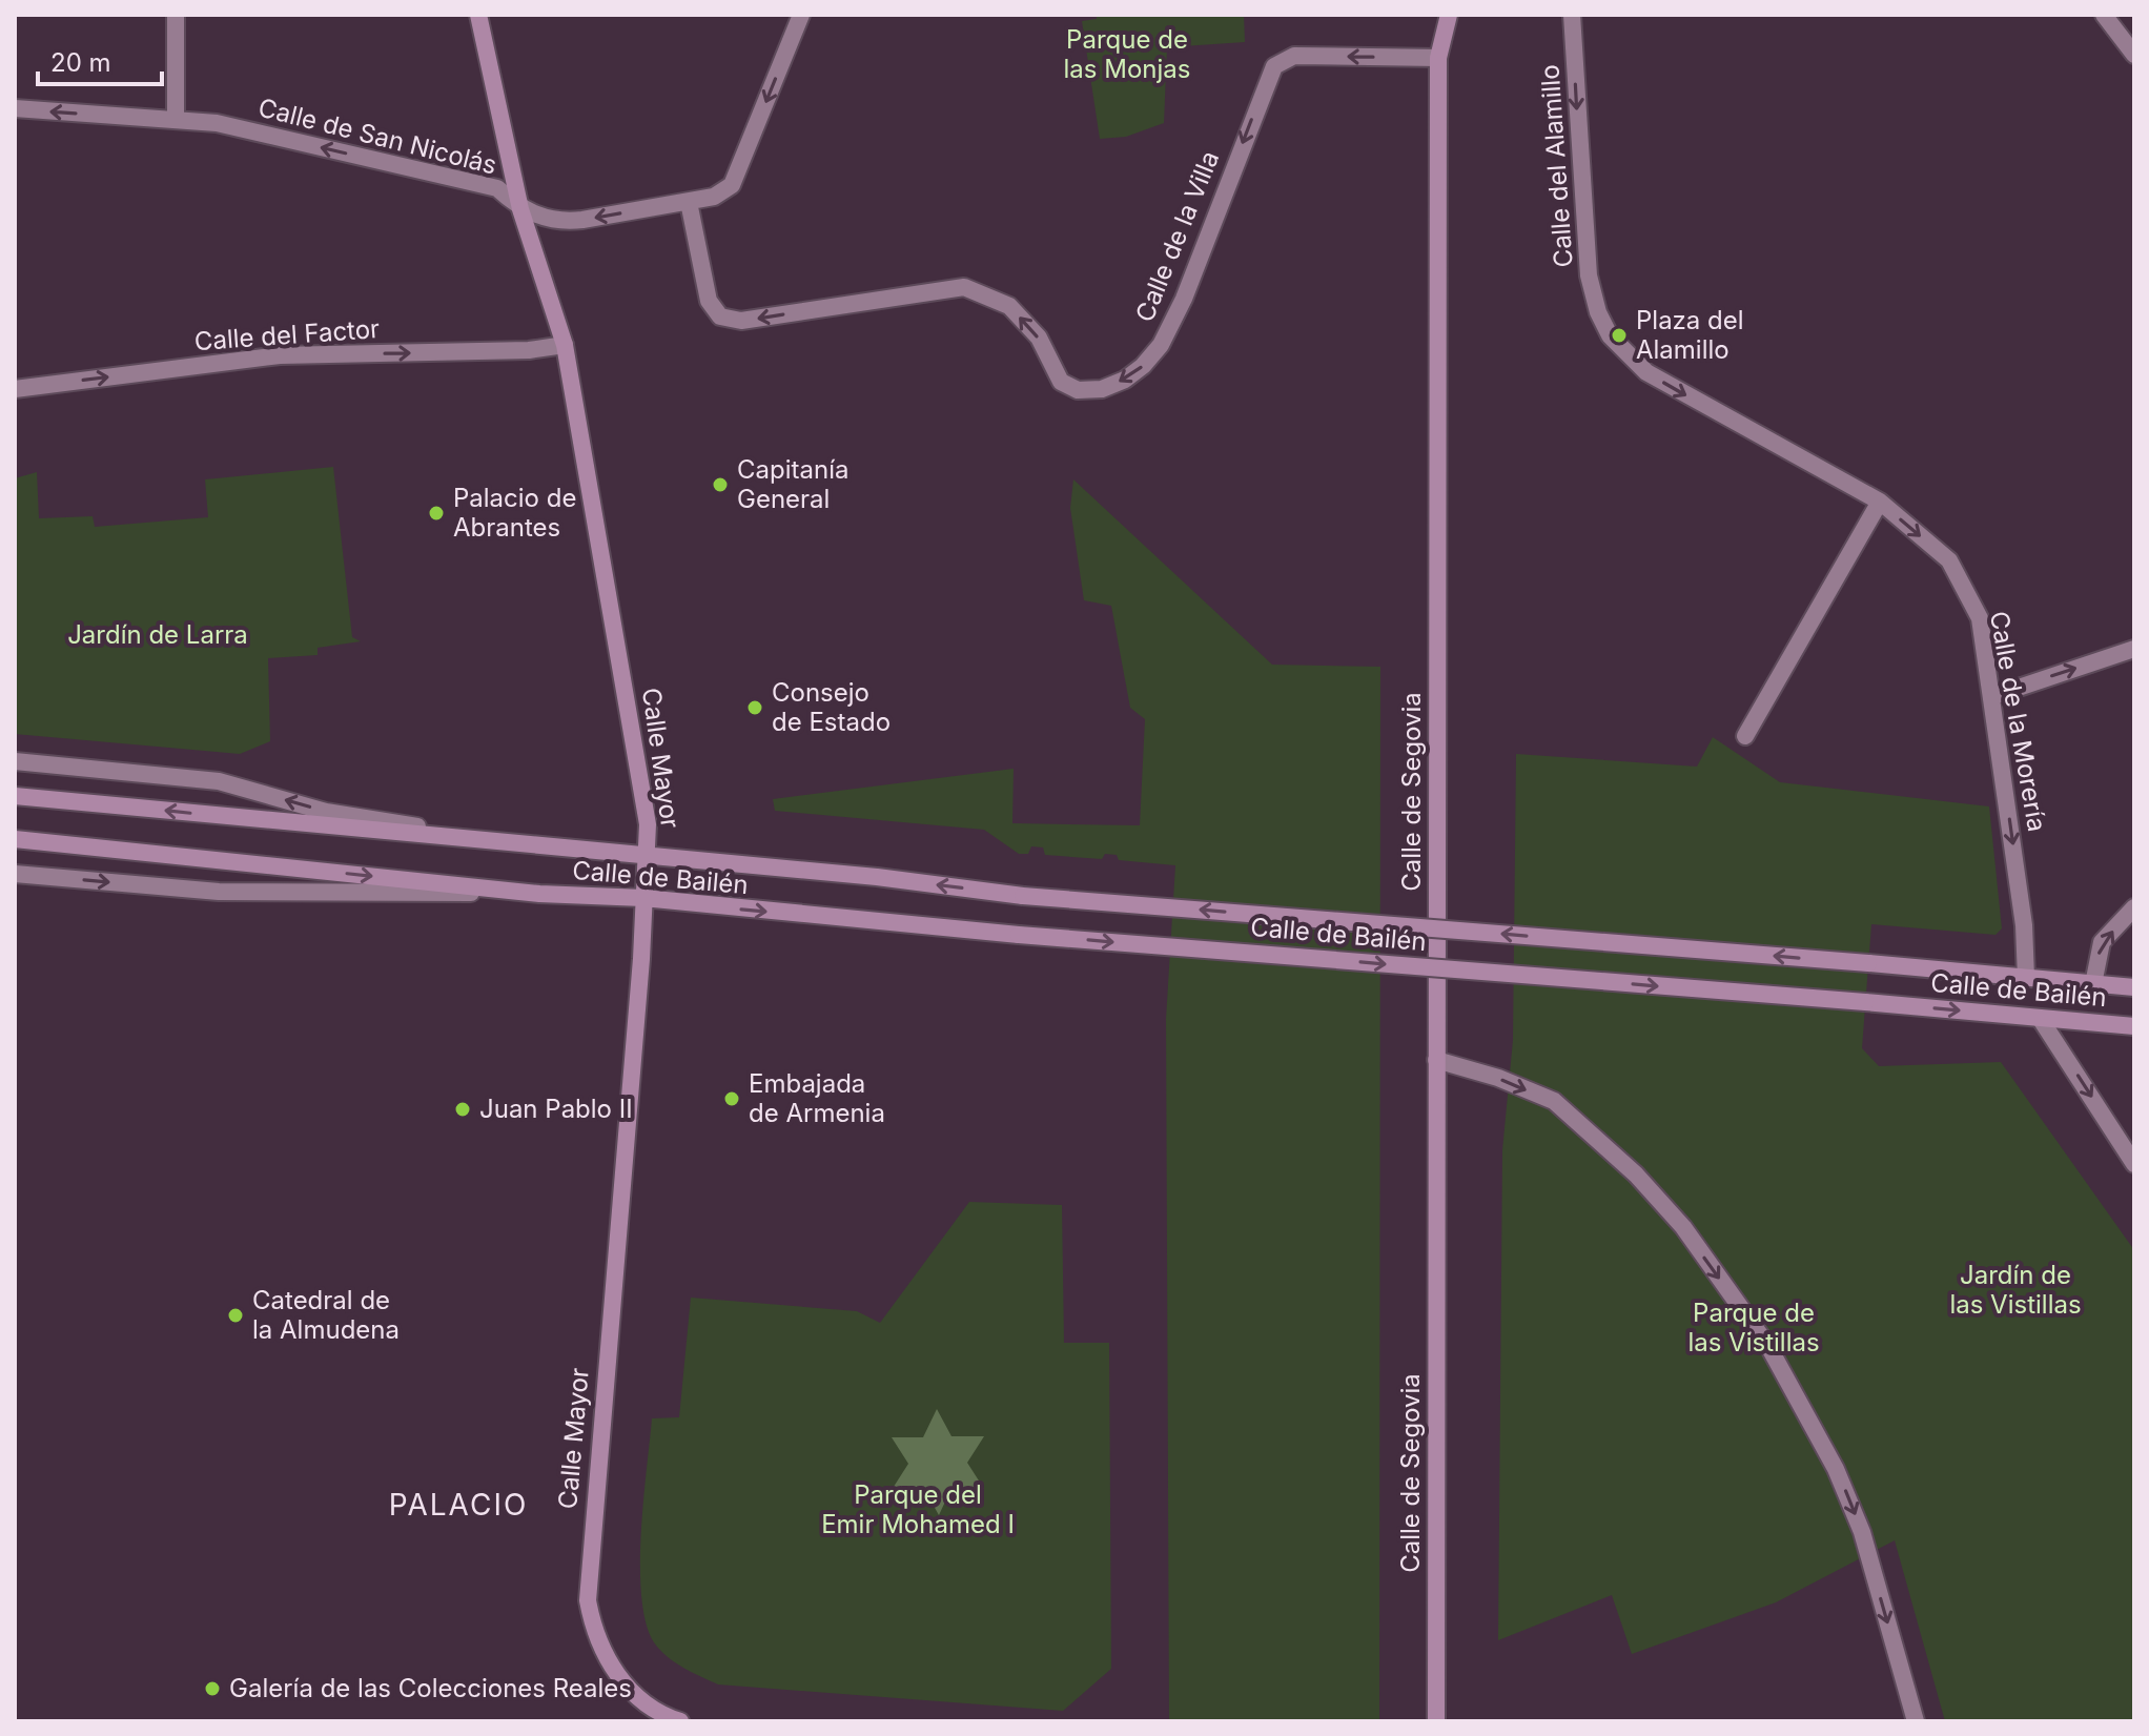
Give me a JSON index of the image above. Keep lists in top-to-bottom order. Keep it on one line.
{"streets":{"main road":["Calle Mayor","Calle de Segovia","Calle de Bailén"],"street":["Calle de San Nicolás","Calle del Alamillo","Calle de la Villa","Calle del Factor","Calle de la Morería"]},"crossings":[["Calle de San Nicolás","Calle de la Villa"],["Calle de San Nicolás","Calle Mayor"],["Calle del Alamillo","Calle de la Morería"],["Calle de la Villa","Calle de Segovia"],["Calle del Factor","Calle Mayor"],["Calle de la Morería","Calle de Bailén"],["Calle Mayor","Calle de Bailén"]],"one_way":["Calle de San Nicolás","Calle del Alamillo","Calle del Factor","Calle de la Morería"],"districts":["PALACIO"],"parks":["Parque de las Monjas","Jardín de Larra","Jardín de las Vistillas","Parque de las Vistillas","Parque del Emir Mohamed I"],"places":["Plaza del Alamillo","Capitanía General","Palacio de Abrantes","Consejo de Estado","Embajada de Armenia","Juan Pablo II","Catedral de la Almudena","Galería de las Colecciones Reales"],"scale_bar":"20 m"}
